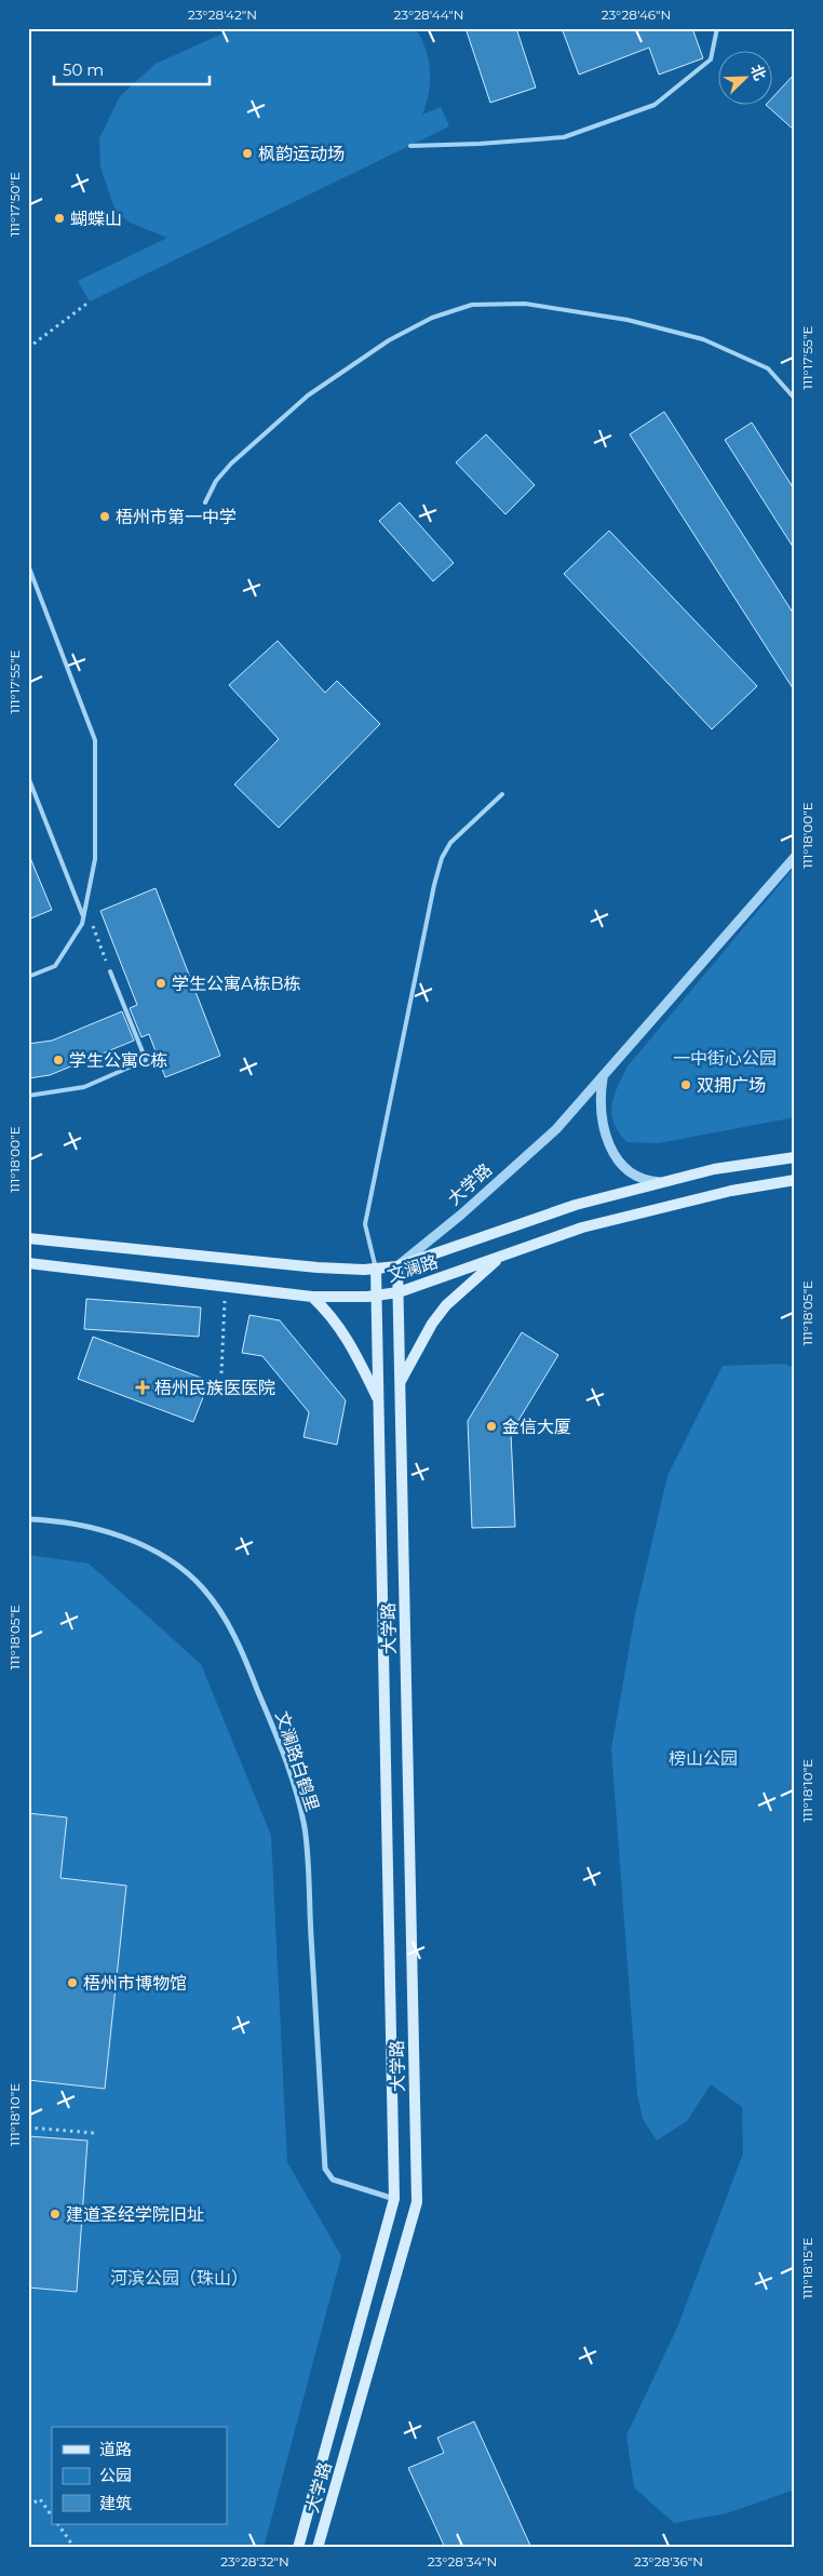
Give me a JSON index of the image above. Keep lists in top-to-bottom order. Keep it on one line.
{"streets":{"main road":["大学路","文澜路"],"street":["文澜路白鹤里"]},"crossings":[["大学路","文澜路"],["大学路","文澜路白鹤里"]],"parks":["一中街心公园","榜山公园","河滨公园（珠山）"],"places":{"other":["枫韵运动场","蝴蝶山","梧州市第一中学","学生公寓A栋B栋","学生公寓C栋","双拥广场","金信大厦","梧州市博物馆","建道圣经学院旧址"],"health":["梧州民族医医院"]},"legend":["道路","公园","建筑"],"scale_bar":"50 m","north":"top right","coordinates":["23°28'42\"N","23°28'44\"N","23°28'46\"N","111°17'50\"E","111°17'55\"E","111°18'00\"E","111°18'05\"E","111°18'10\"E","111°18'15\"E","23°28'32\"N","23°28'34\"N","23°28'36\"N"]}
